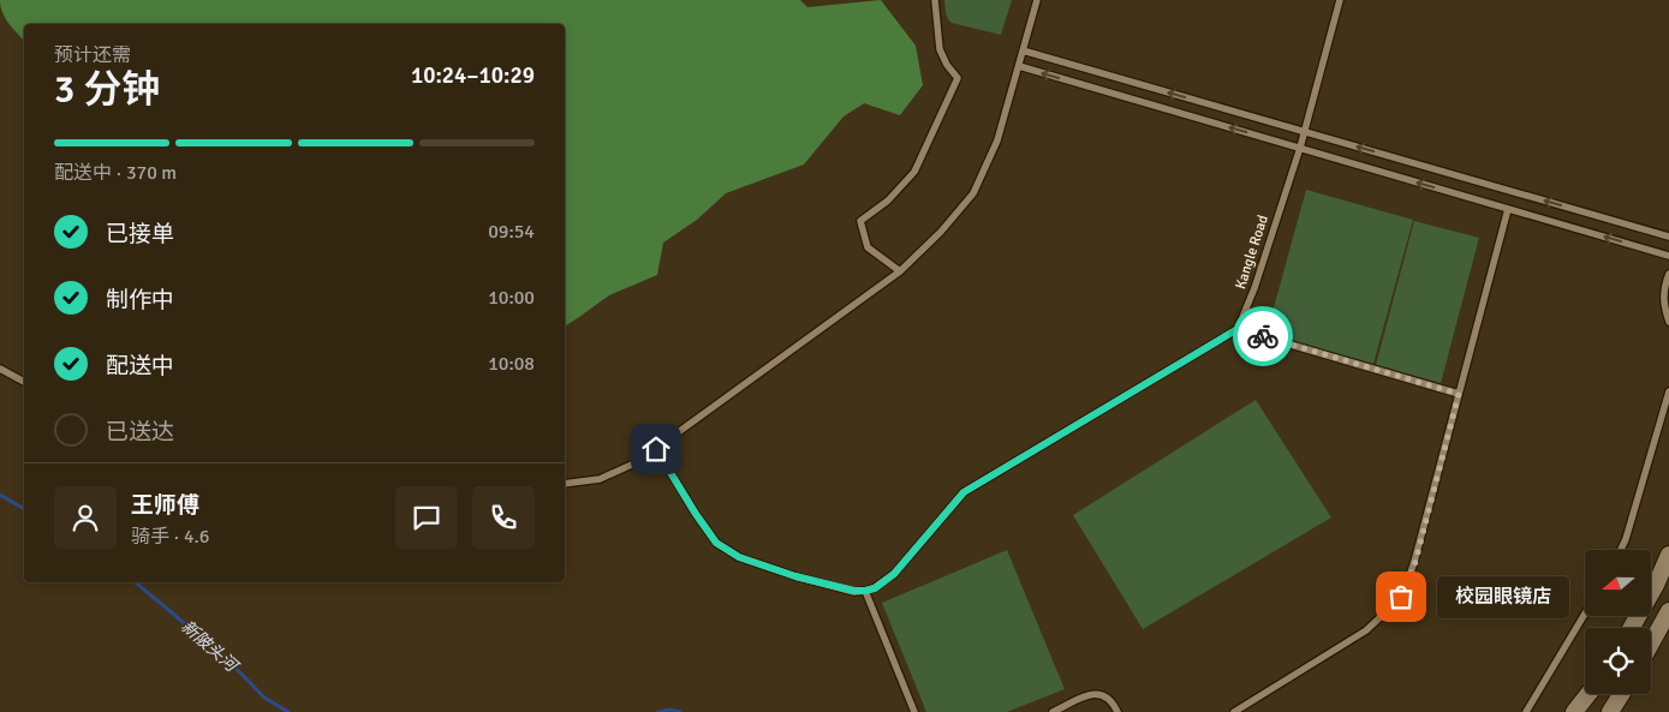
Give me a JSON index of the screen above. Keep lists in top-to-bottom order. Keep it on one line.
{"streets":{"lane":["Kangle Road"]},"water":["新陂头河"],"places":["校园眼镜店"],"north":"left","page":{"heading":["3 分钟","预计还需","10:24–10:29"],"panel":["王师傅","骑手 · 4.6"],"bar":"配送中 · 370 m","list":[["已接单","09:54"],["制作中","10:00"],["配送中","10:08"],"已送达"],"bubble":"校园眼镜店"}}
